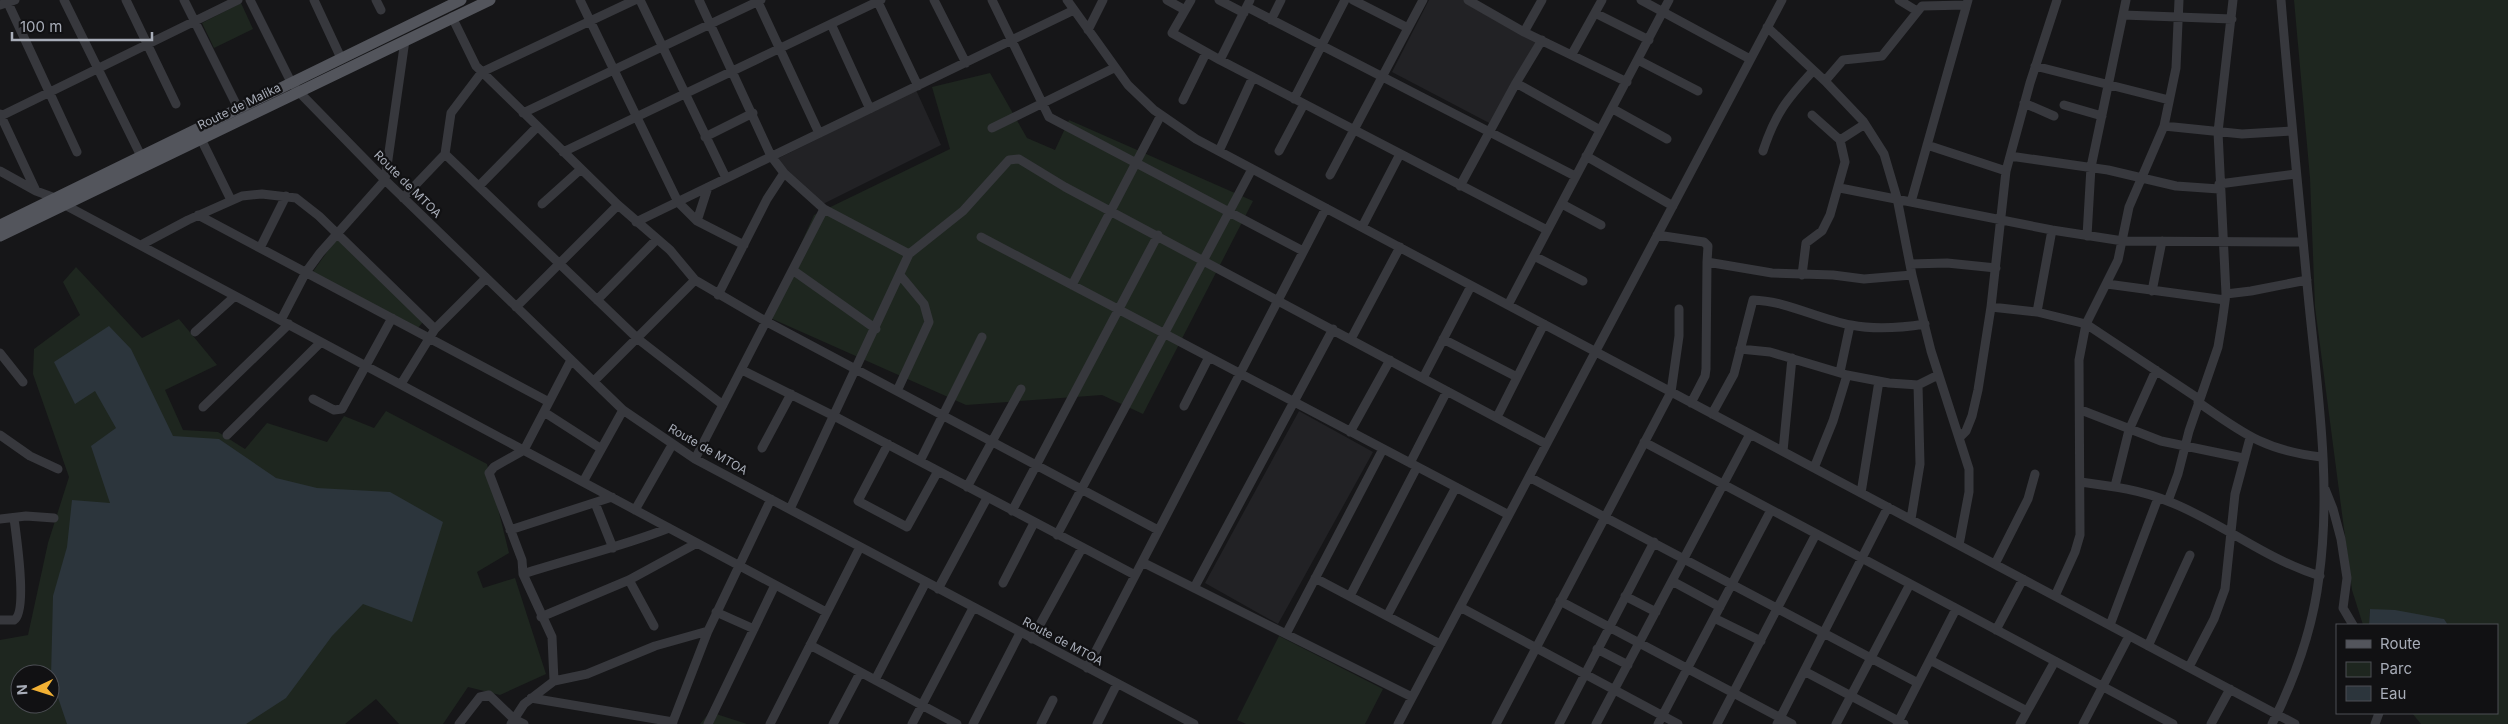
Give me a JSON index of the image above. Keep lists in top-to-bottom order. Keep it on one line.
{"streets":{"main road":["Route de Malika"],"street":["Route de MTOA"]},"crossings":[["Route de Malika","Route de MTOA"]],"legend":["Route","Parc","Eau"],"scale_bar":"100 m","north":"left"}
